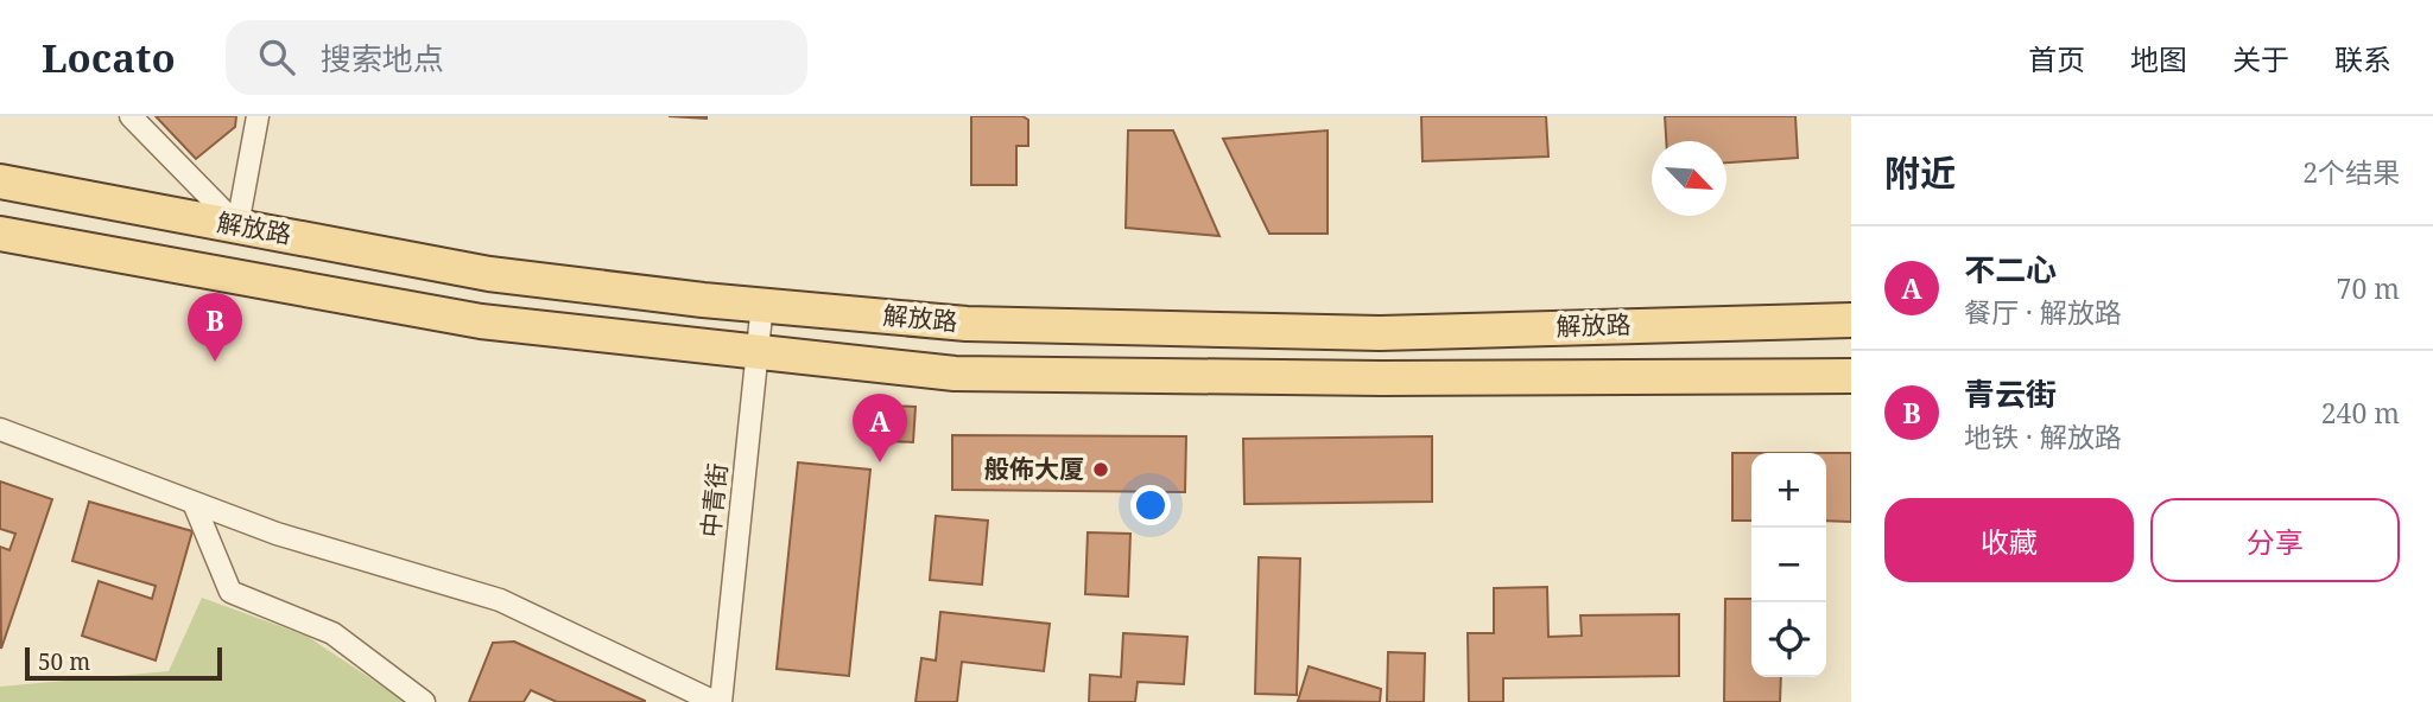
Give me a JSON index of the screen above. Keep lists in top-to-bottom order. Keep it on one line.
{"streets":{"main road":["解放路"],"street":["中青街"]},"crossings":[["解放路","中青街"]],"places":["般佈大厦"],"scale_bar":"50 m","north":"bottom right","page":{"header":"Locato","search":"搜索地点","nav":["首页","地图","关于","联系"],"heading":["附近","2个结果"],"list":[{"mark":"A","name":"不二心","note":"餐厅 · 解放路","value":"70 m"},{"mark":"B","name":"青云街","note":"地铁 · 解放路","value":"240 m"}],"pins":["B","A"],"map_buttons":["+","−"],"buttons":["收藏","分享"],"scale":"50 m"}}
